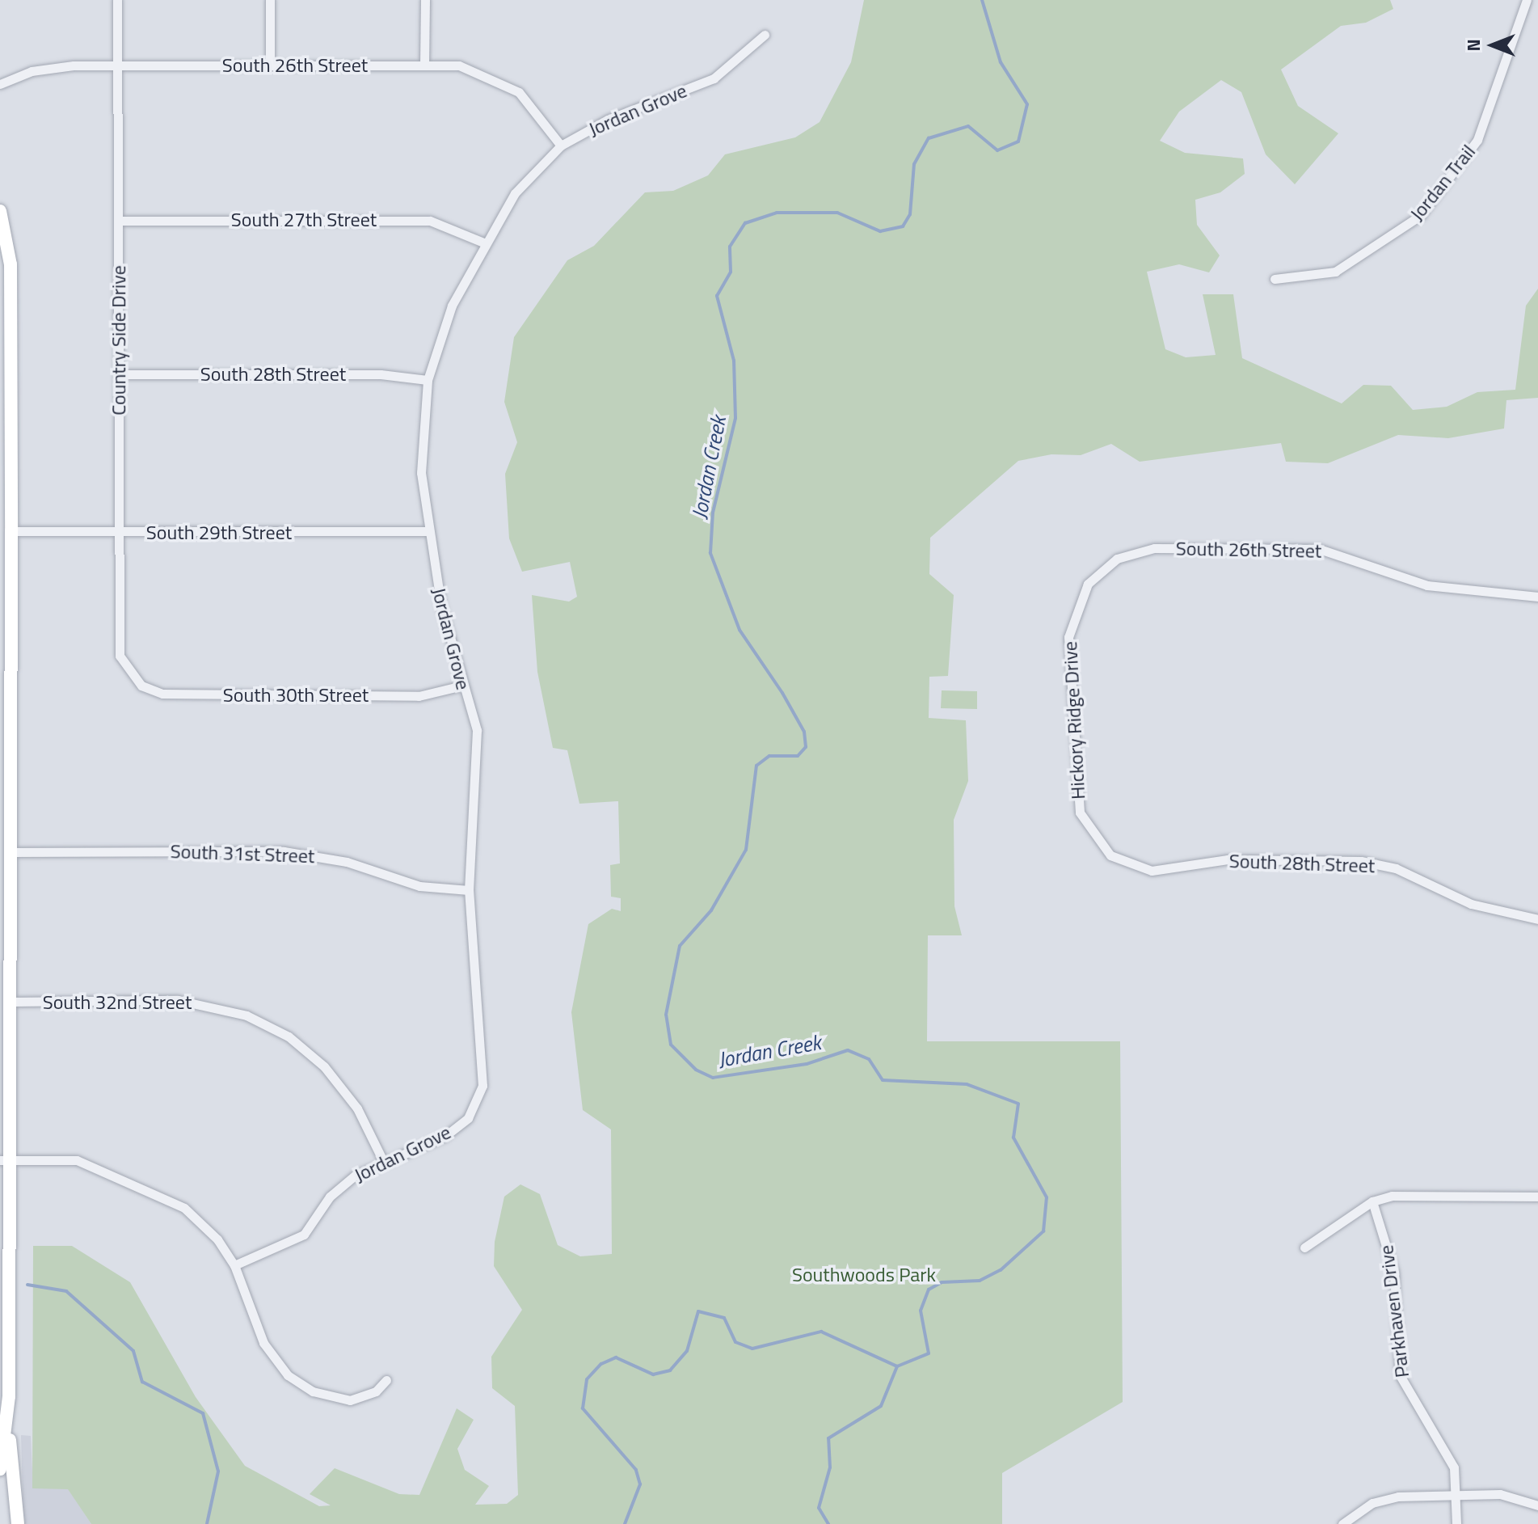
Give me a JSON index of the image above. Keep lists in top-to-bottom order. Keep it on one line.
{"streets":{"street":["South 26th Street","Jordan Grove","Jordan Trail","South 27th Street","Country Side Drive","South 28th Street","South 29th Street","South 30th Street","Hickory Ridge Drive","South 31st Street","South 32nd Street","Parkhaven Drive"]},"crossings":[["South 26th Street","Jordan Grove"],["South 26th Street","Country Side Drive"],["South 26th Street","Hickory Ridge Drive"],["Jordan Grove","South 27th Street"],["Jordan Grove","South 28th Street"],["Jordan Grove","South 29th Street"],["Jordan Grove","South 30th Street"],["Jordan Grove","South 31st Street"],["Jordan Grove","South 32nd Street"],["South 27th Street","Country Side Drive"],["Country Side Drive","South 28th Street"],["Country Side Drive","South 29th Street"],["Country Side Drive","South 30th Street"],["South 28th Street","Hickory Ridge Drive"]],"water":["Jordan Creek"],"parks":["Southwoods Park"],"north":"left"}
